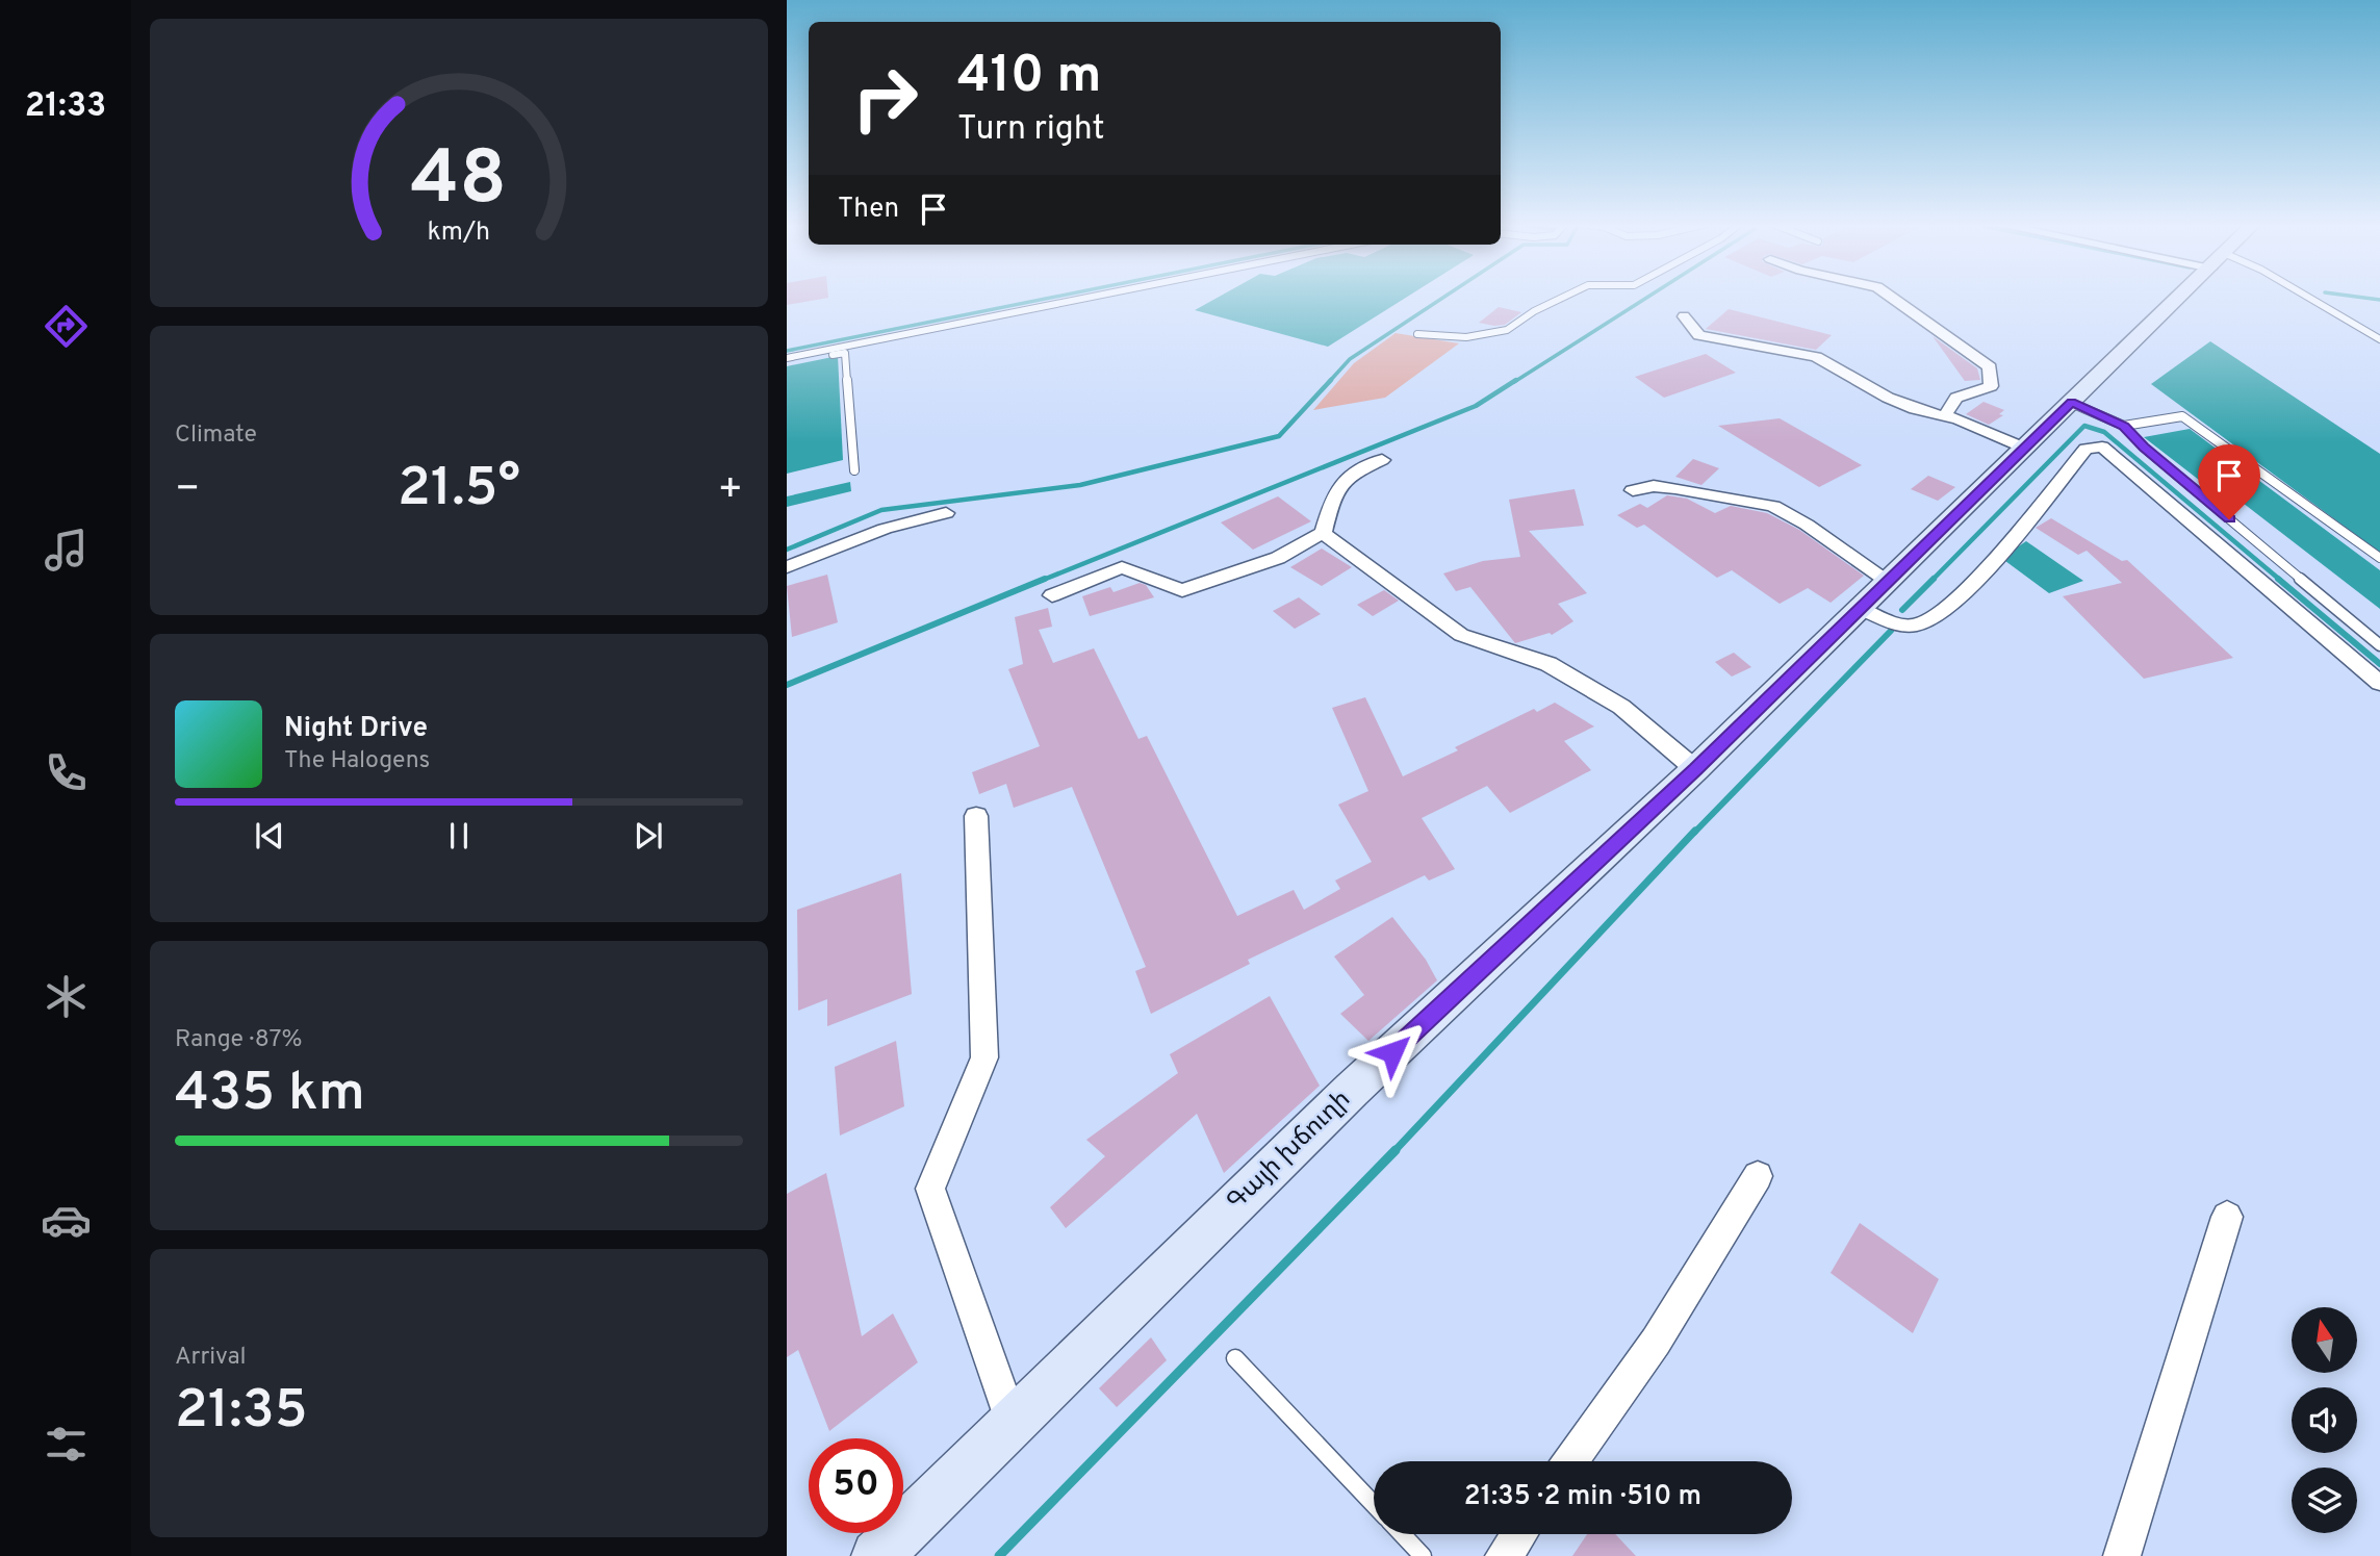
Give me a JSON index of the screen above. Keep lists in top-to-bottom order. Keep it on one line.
{"streets":{"main road":["Գայի խճուղի"]},"north":"top","page":{"tabs":"21:33","turn":["410 m","Turn right"],"then":"Then","tile":["Climate",["Range · 87%","435 km"],["Arrival","21:35"]],"heat":["−","21.5°","+"],"song":["Night Drive","The Halogens"],"limit":"50","trip":"21:35 · 2 min · 510 m","gauge":["48","km/h"]}}
